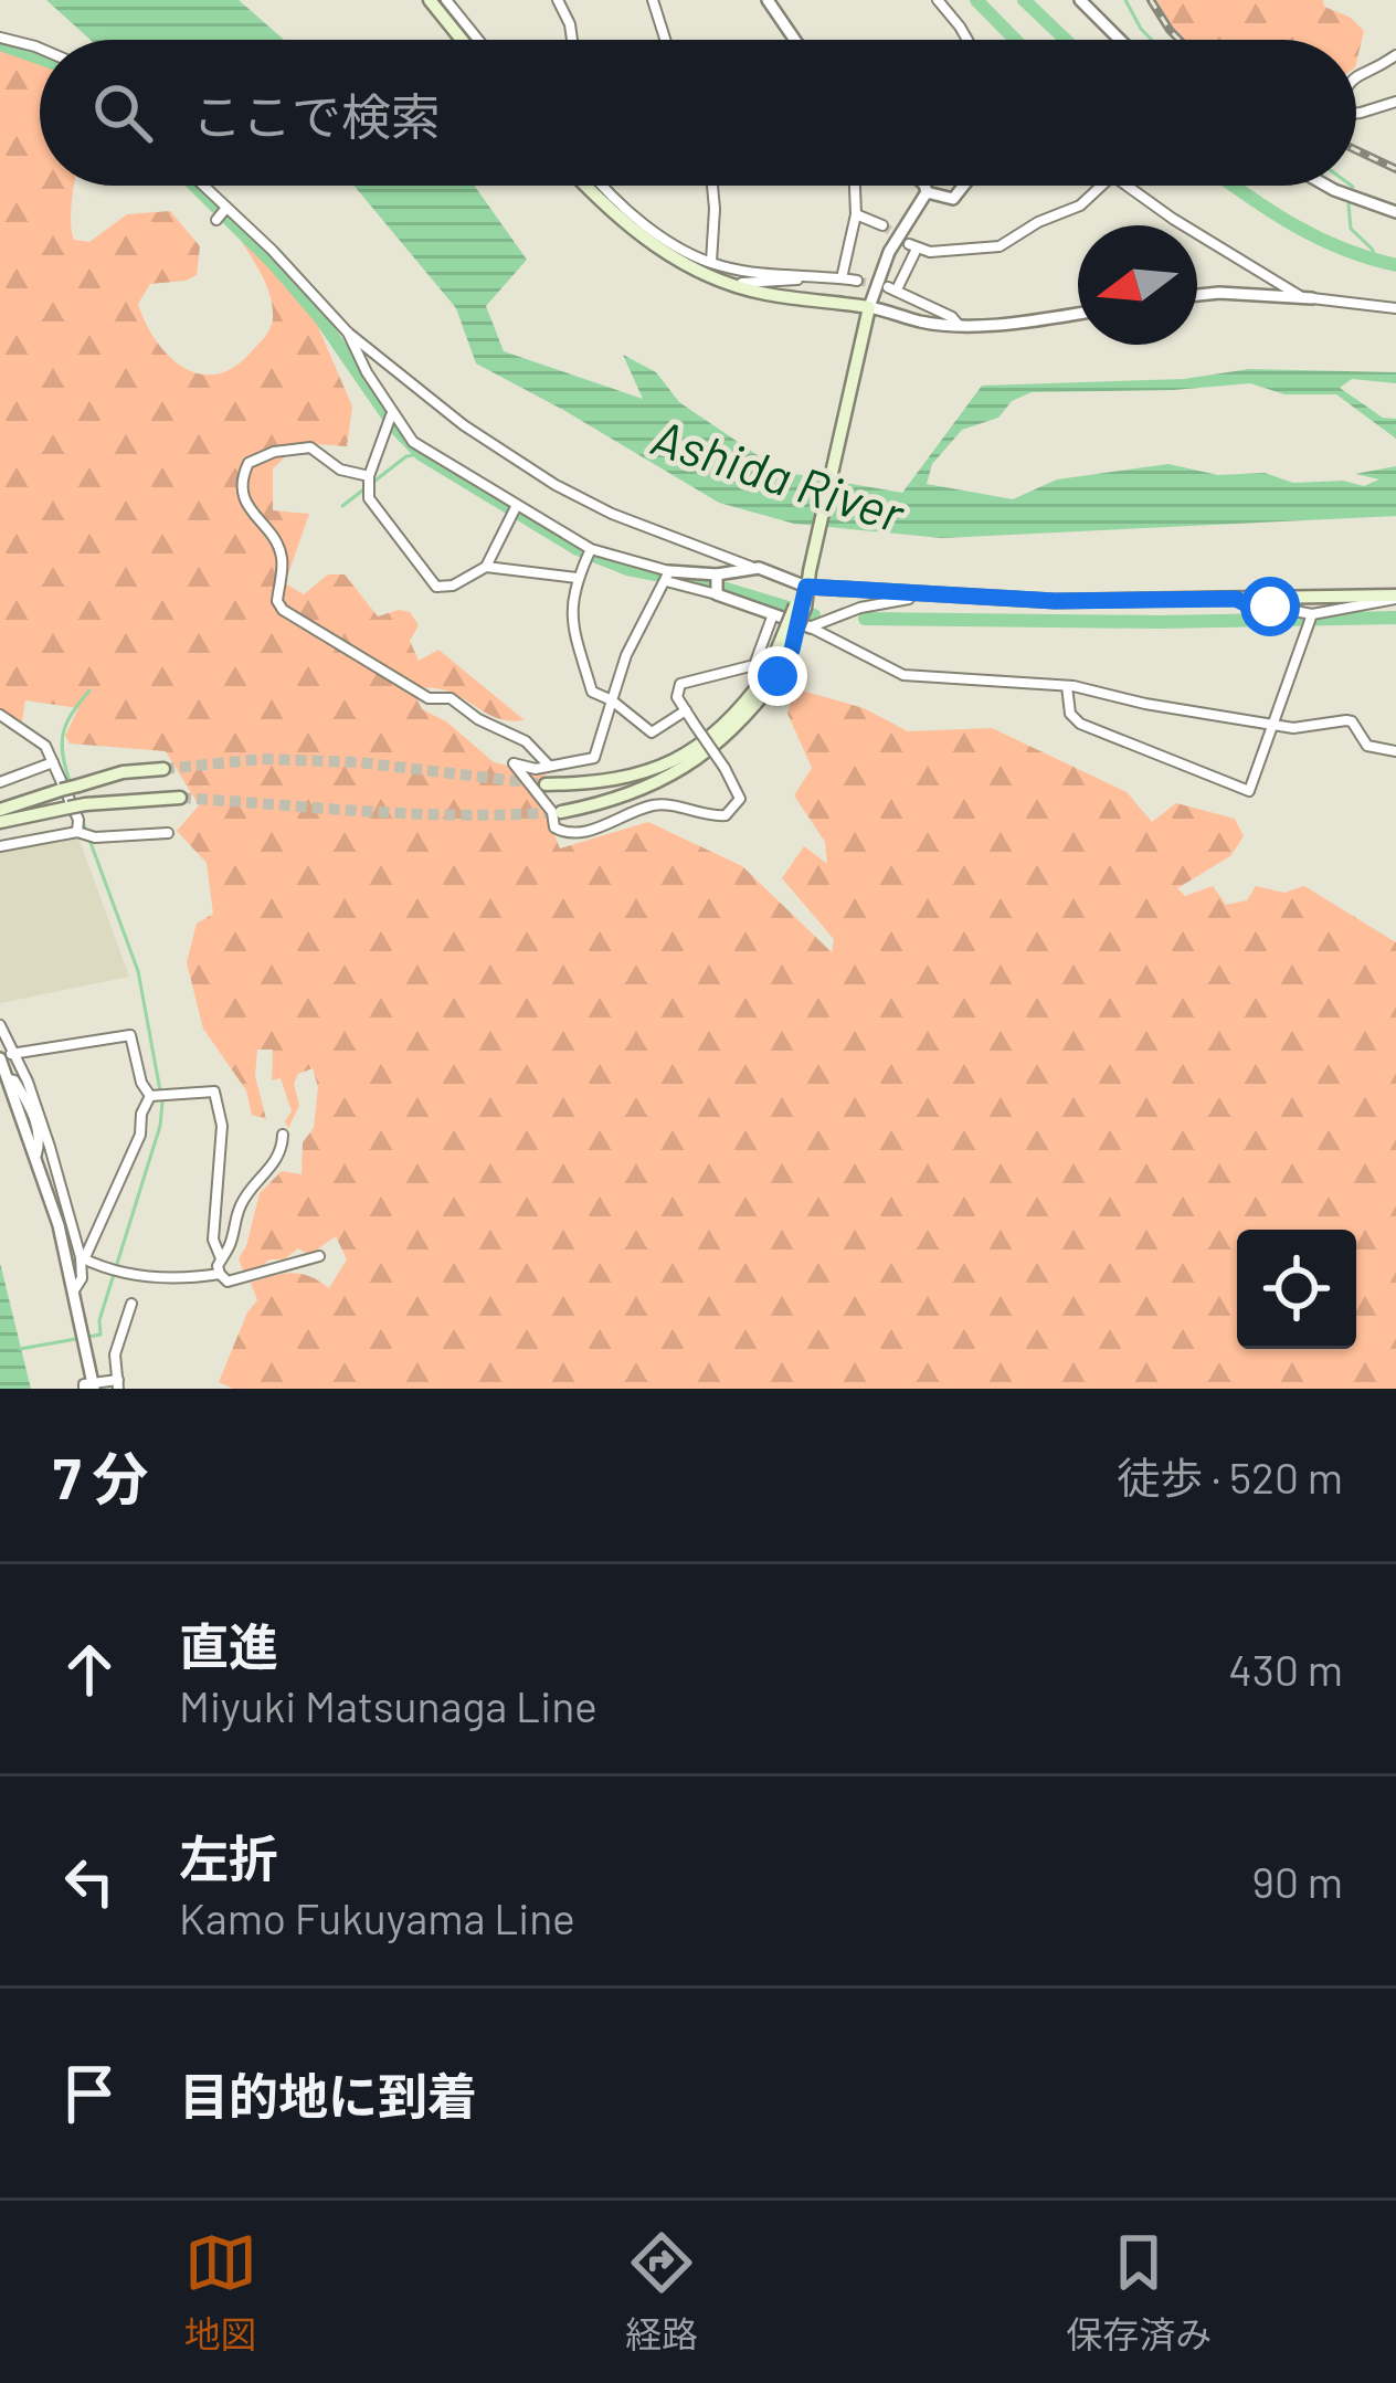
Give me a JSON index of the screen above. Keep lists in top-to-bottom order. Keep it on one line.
{"water":["Ashida River"],"north":"left","page":{"search":"ここで検索","heading":["7 分","徒歩 · 520 m"],"list":[["直進","Miyuki Matsunaga Line","430 m"],["左折","Kamo Fukuyama Line","90 m"],"目的地に到着"],"nav":["地図","経路","保存済み"]}}
